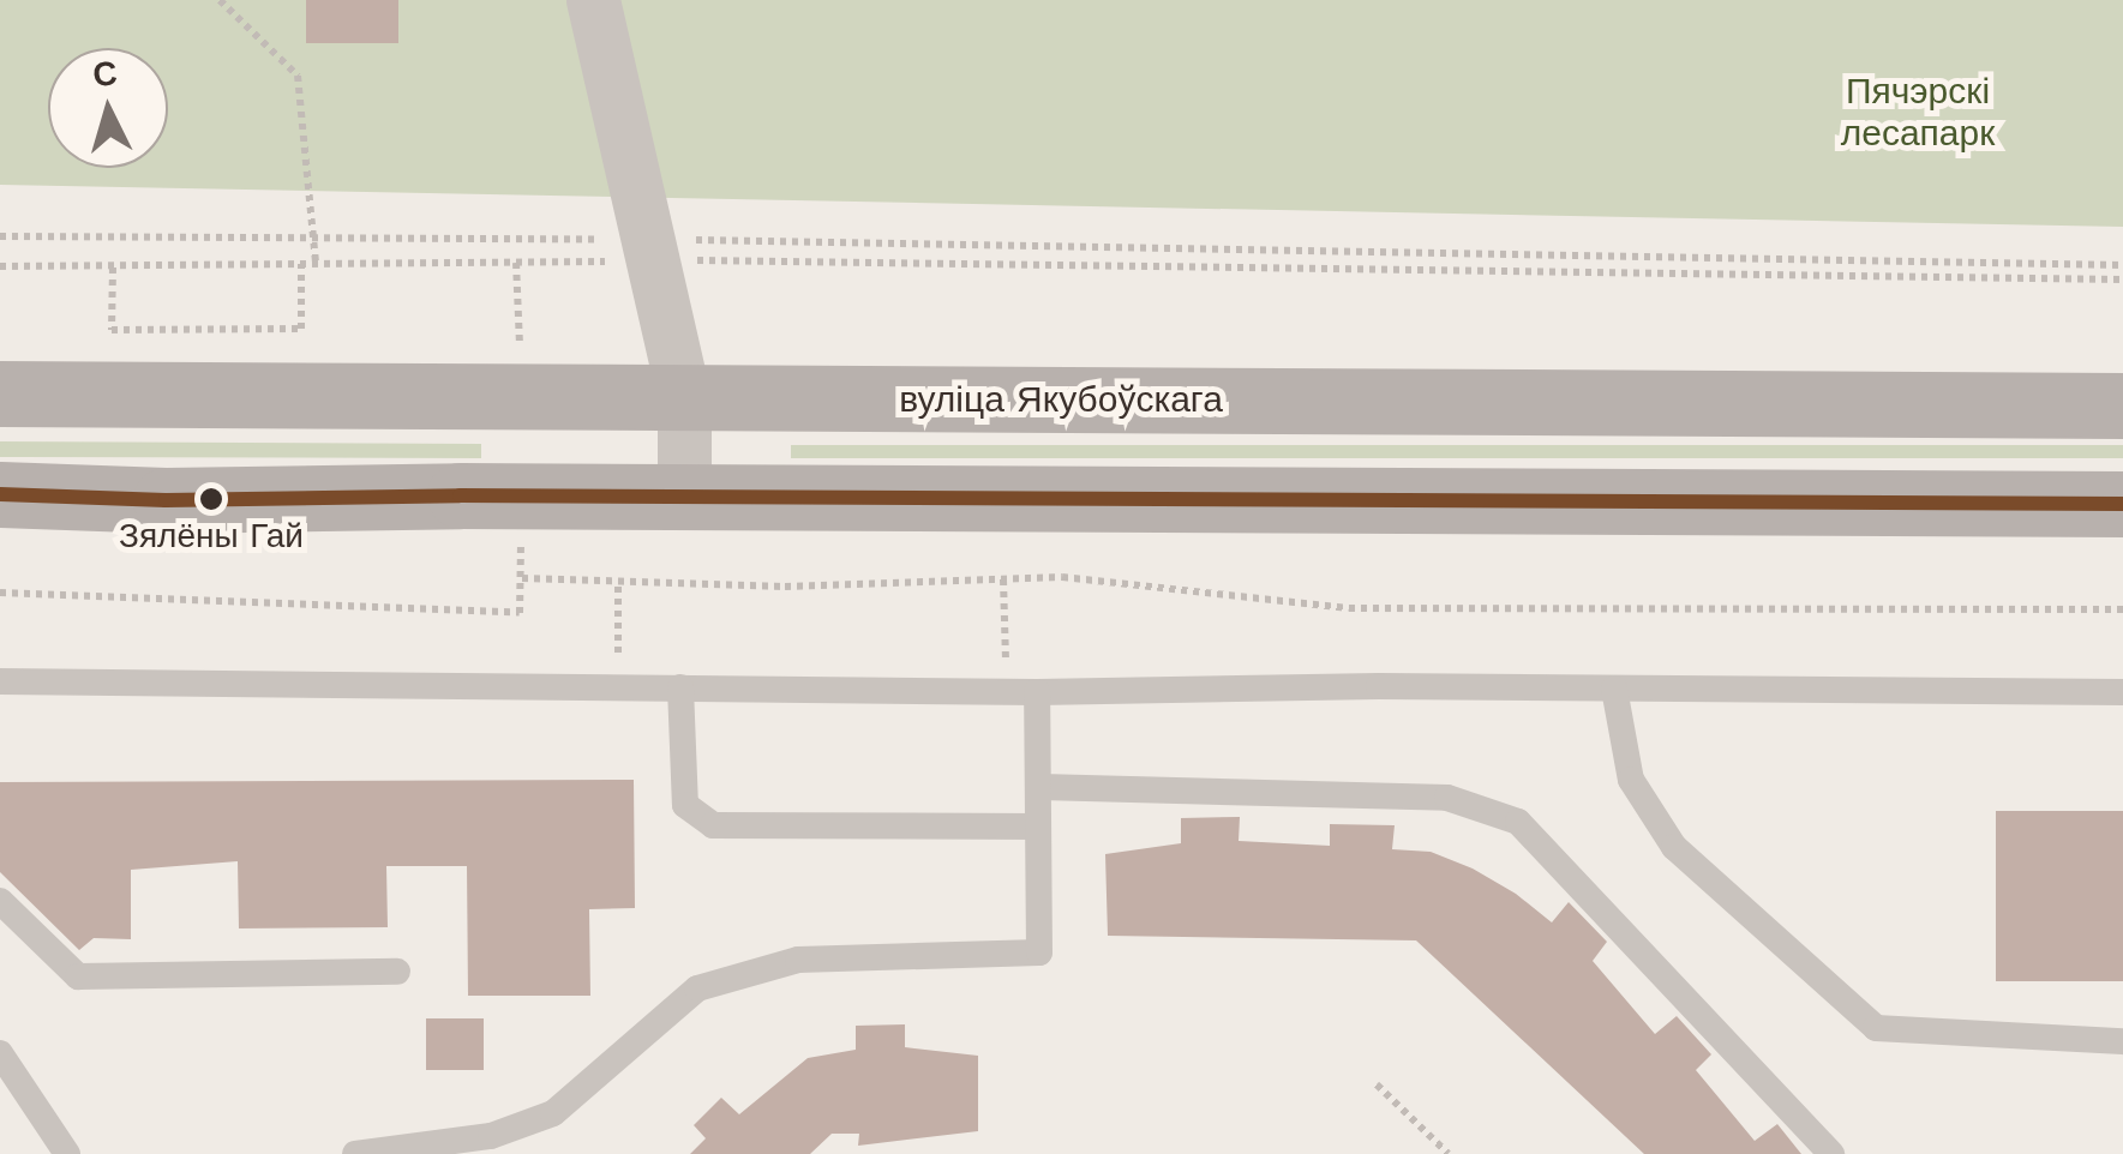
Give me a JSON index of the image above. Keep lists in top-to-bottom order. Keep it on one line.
{"streets":{"main road":["вуліца Якубоўскага"]},"parks":["Пячэрскі лесапарк"],"places":["Зялёны Гай"],"north":"top"}
